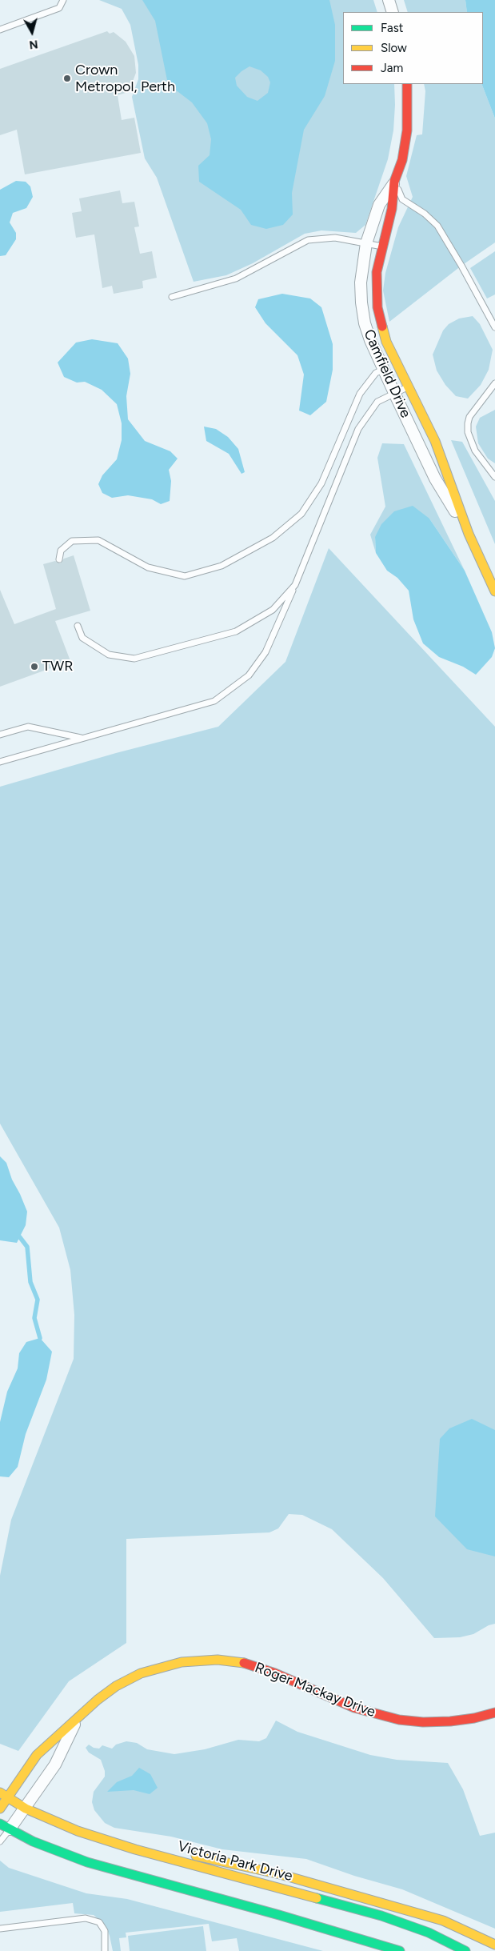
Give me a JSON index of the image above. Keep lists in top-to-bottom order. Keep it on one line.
{"streets":{"street":["Camfield Drive","Roger Mackay Drive","Victoria Park Drive"]},"crossings":[["Roger Mackay Drive","Victoria Park Drive"]],"places":["Crown Metropol, Perth","TWR"],"legend":["Fast","Slow","Jam"],"north":"bottom"}
